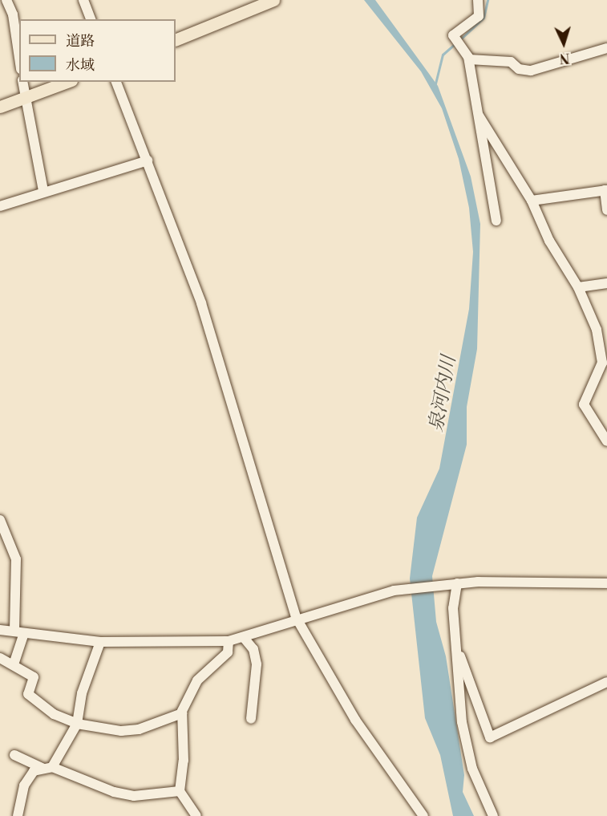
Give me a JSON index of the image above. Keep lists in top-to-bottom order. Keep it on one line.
{"water":["泉河内川"],"legend":["道路","水域"],"north":"bottom"}
